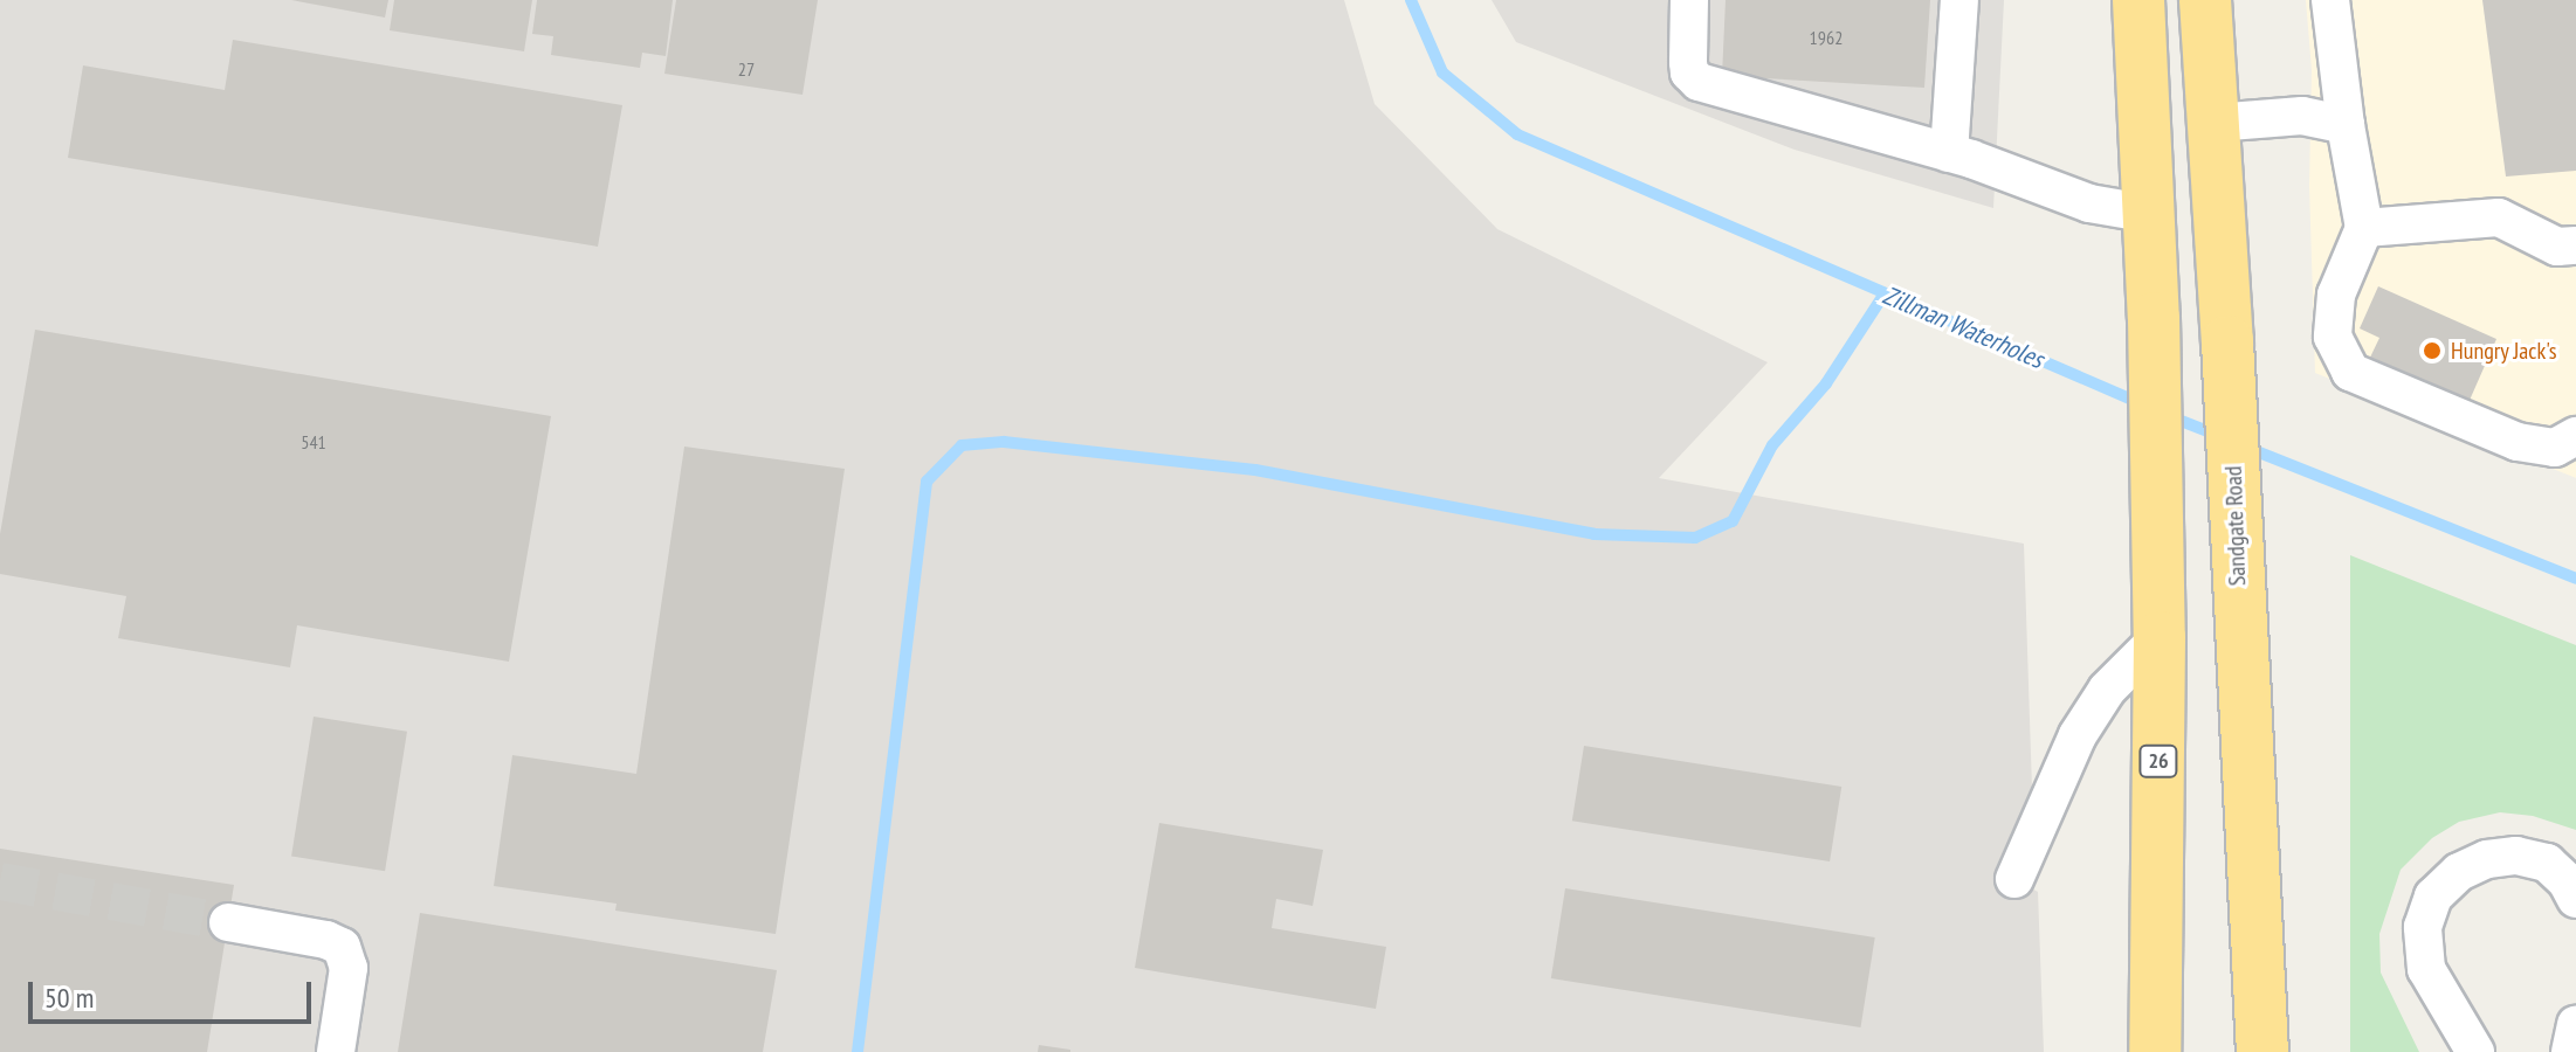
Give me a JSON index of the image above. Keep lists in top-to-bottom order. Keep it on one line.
{"streets":{"highway":["Sandgate Road","26"]},"water":["Zillman Waterholes"],"places":["Hungry Jack's"],"house_numbers":["1962","27","541"],"scale_bar":"50 m"}
